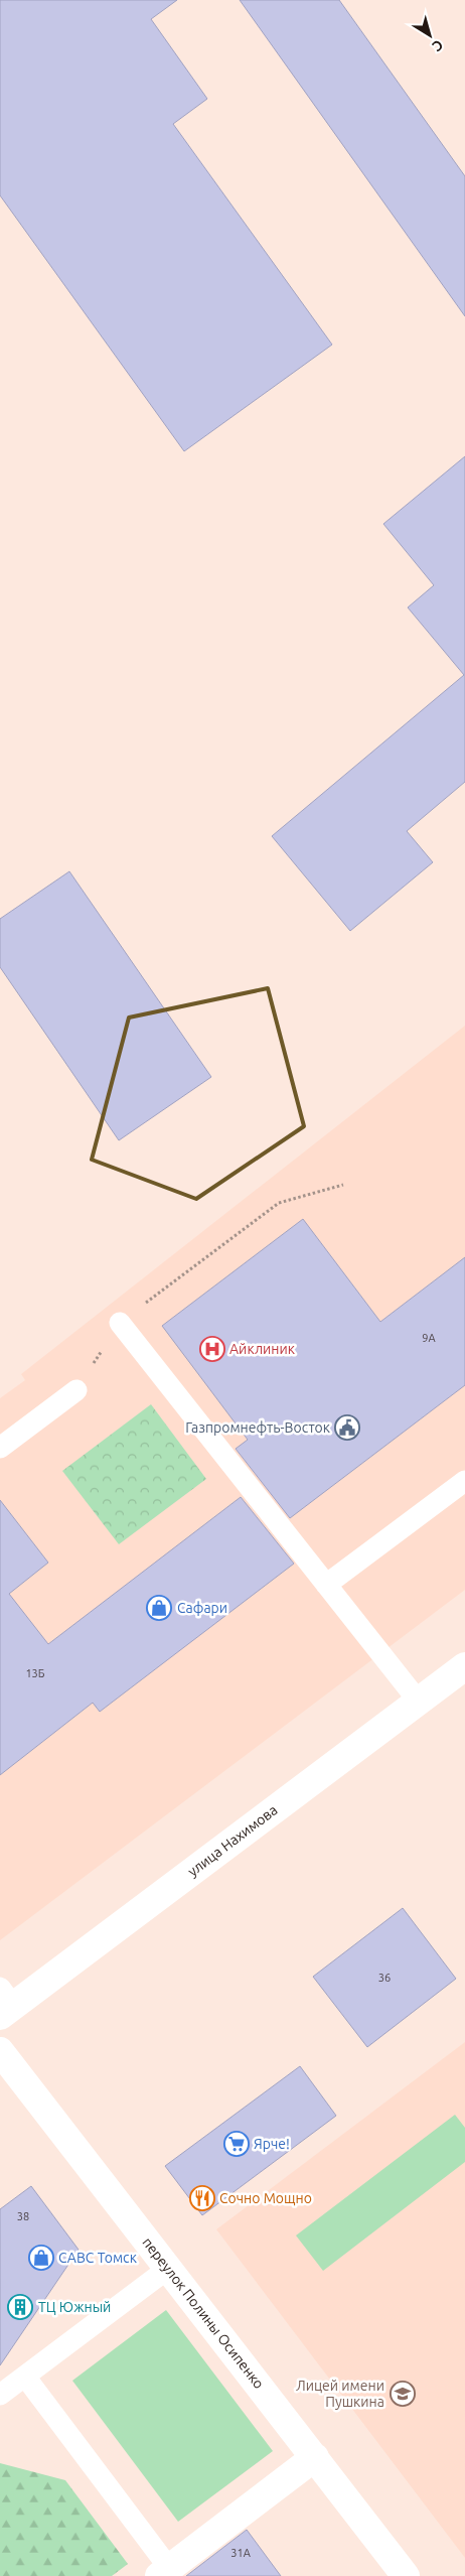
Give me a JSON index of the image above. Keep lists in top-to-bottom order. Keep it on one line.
{"streets":{"street":["улица Нахимова","переулок Полины Осипенко"]},"places":{"hospital":["Айклиник"],"public building":["Газпромнефть-Восток"],"shop":["Сафари","САВС Томск"],"supermarket":["Ярче!"],"restaurant":["Сочно Мощно"],"building":["ТЦ Южный"],"school or university":["Лицей имени Пушкина"]},"house_numbers":["9А","13Б","36","38","31А"],"north":"bottom right"}
